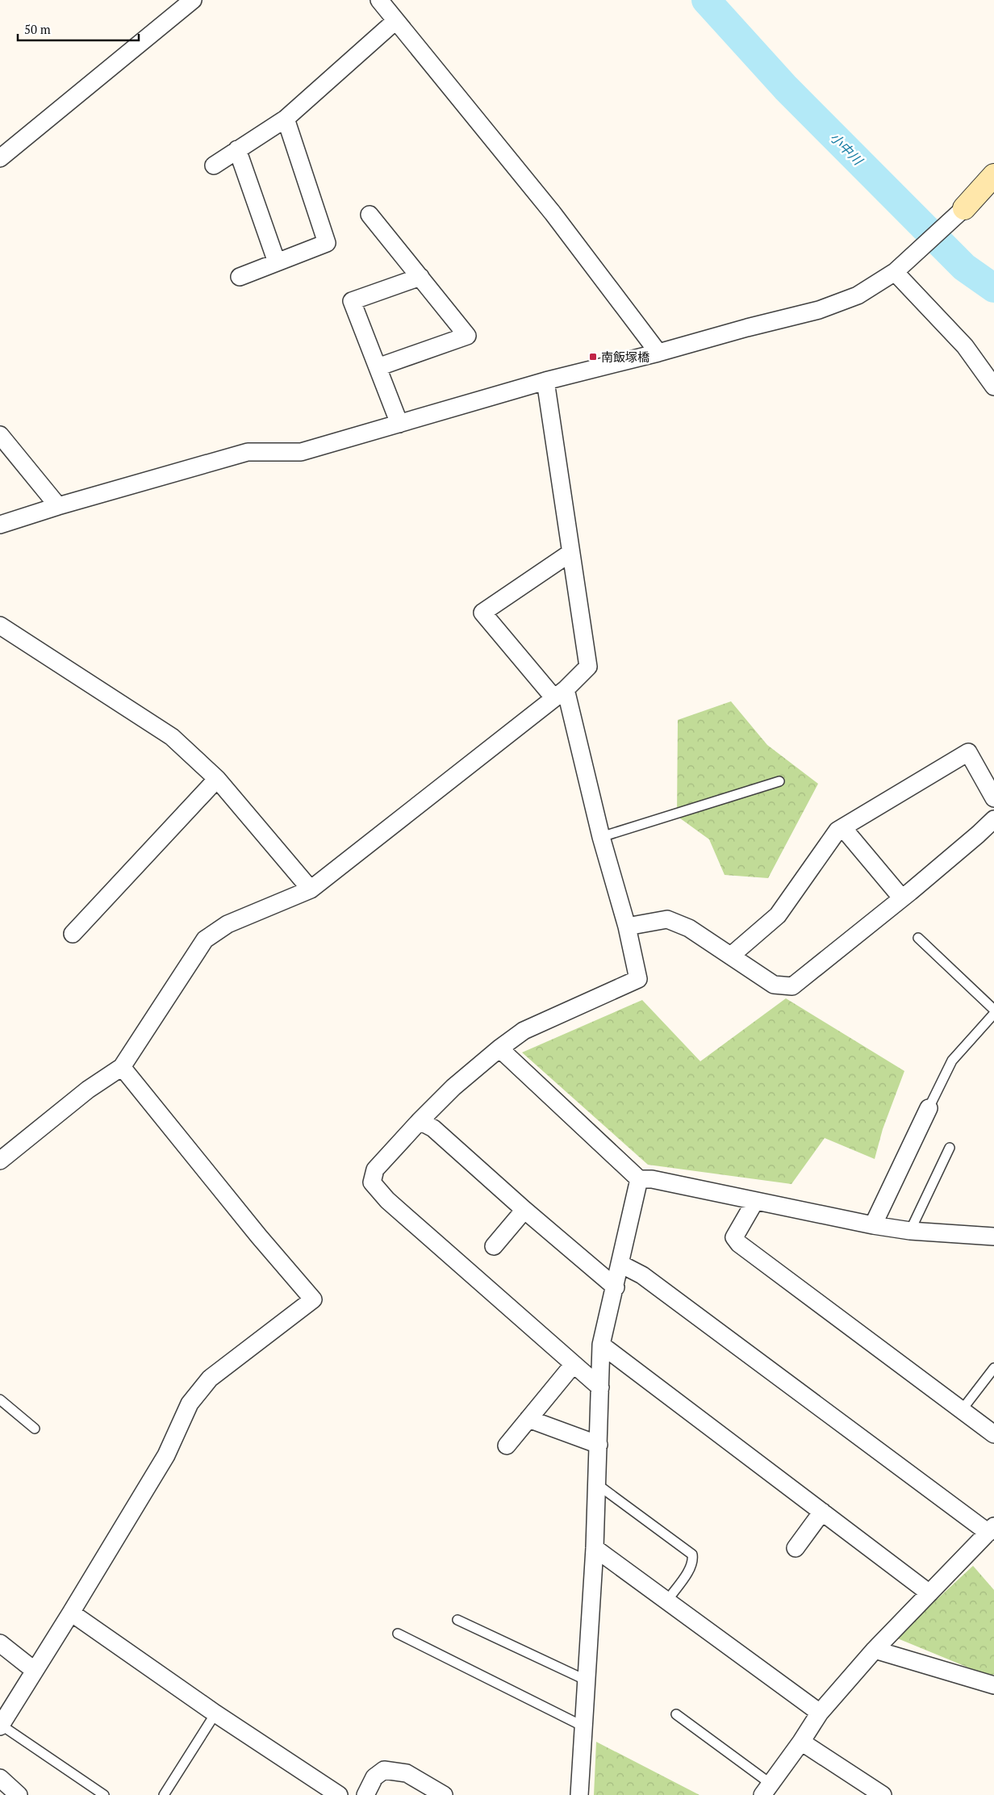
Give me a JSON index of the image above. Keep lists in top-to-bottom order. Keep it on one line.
{"water":["小中川"],"places":{"transit":["南飯塚橋"]},"scale_bar":"50 m"}
